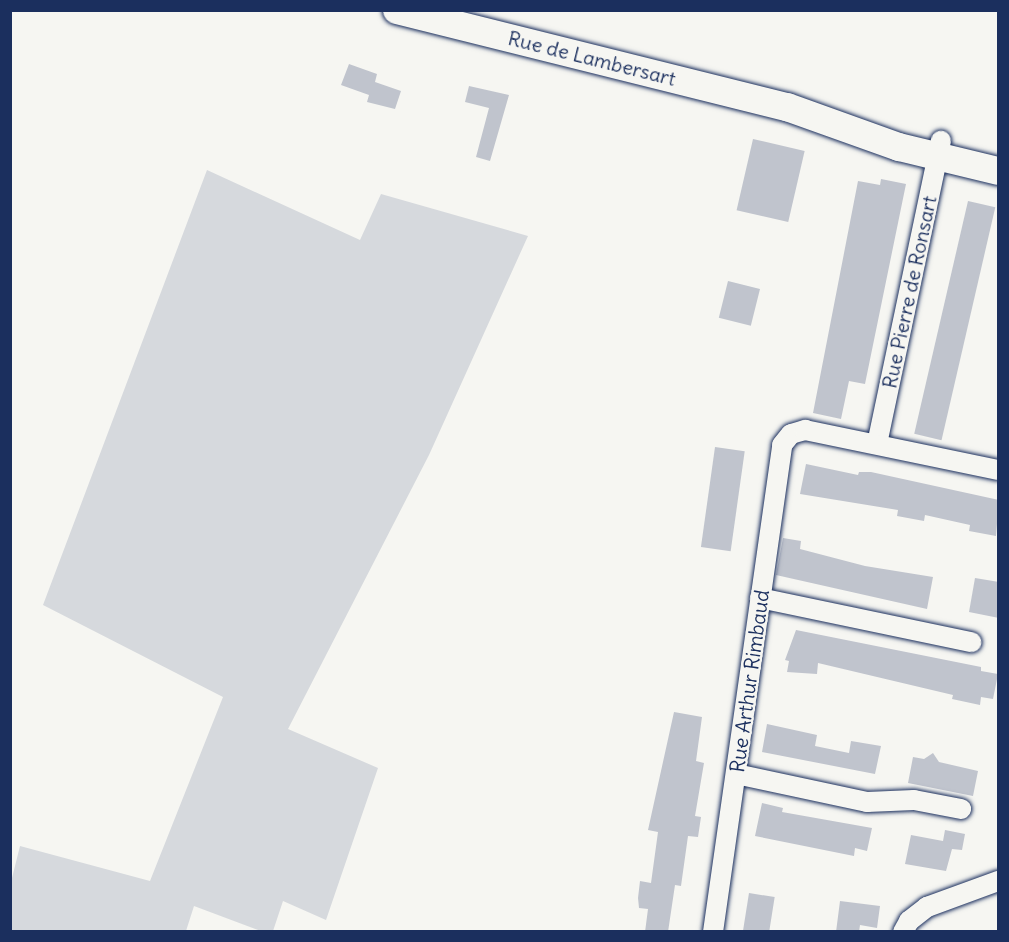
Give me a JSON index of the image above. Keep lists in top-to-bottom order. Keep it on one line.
{"streets":{"main road":["Rue de Lambersart"],"street":["Rue Pierre de Ronsart","Rue Arthur Rimbaud"]},"crossings":[["Rue de Lambersart","Rue Pierre de Ronsart"],["Rue Pierre de Ronsart","Rue Arthur Rimbaud"]]}
